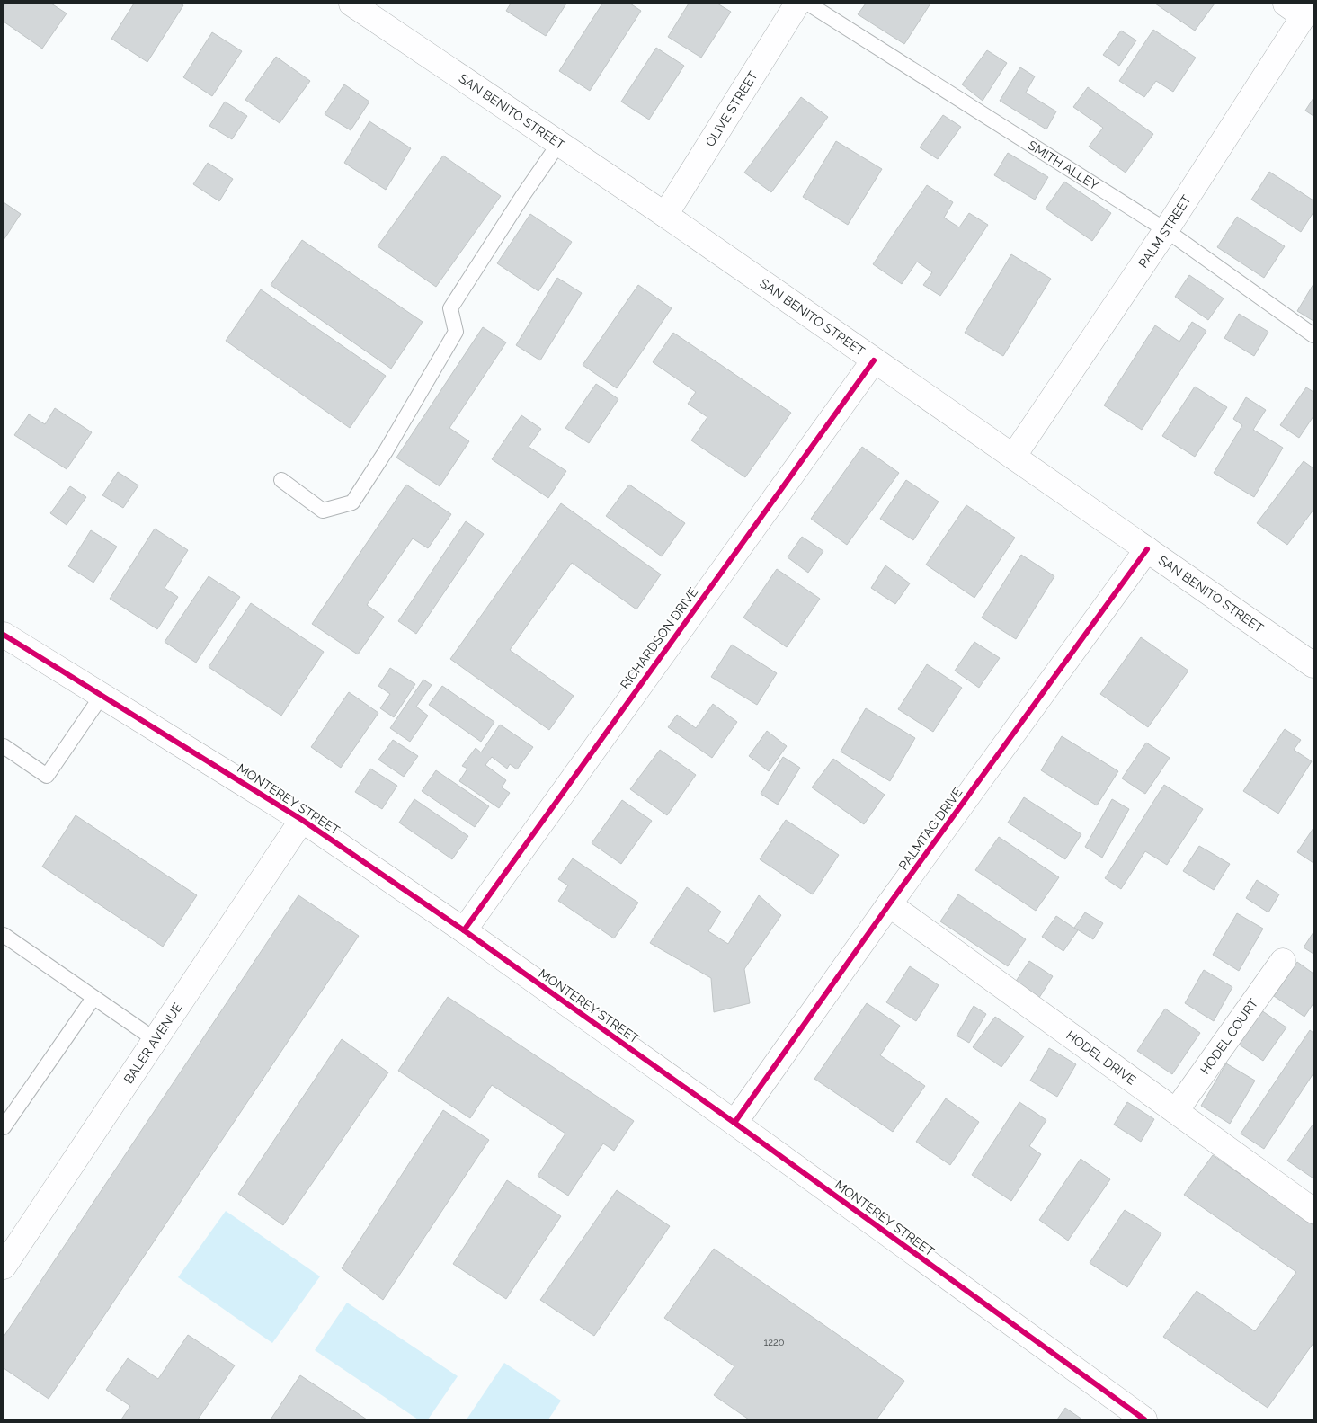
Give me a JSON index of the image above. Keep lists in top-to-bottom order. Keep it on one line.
{"streets":{"street":["OLIVE STREET","SAN BENITO STREET","PALM STREET","RICHARDSON DRIVE","MONTEREY STREET","PALMTAG DRIVE","HODEL COURT","BALER AVENUE","HODEL DRIVE"],"lane":["SMITH ALLEY"]},"crossings":[["OLIVE STREET","SAN BENITO STREET"],["SAN BENITO STREET","PALM STREET"],["SAN BENITO STREET","RICHARDSON DRIVE"],["SAN BENITO STREET","PALMTAG DRIVE"],["SMITH ALLEY","PALM STREET"],["RICHARDSON DRIVE","MONTEREY STREET"],["MONTEREY STREET","PALMTAG DRIVE"],["MONTEREY STREET","BALER AVENUE"],["PALMTAG DRIVE","HODEL DRIVE"],["HODEL COURT","HODEL DRIVE"]],"house_numbers":["1220"]}
